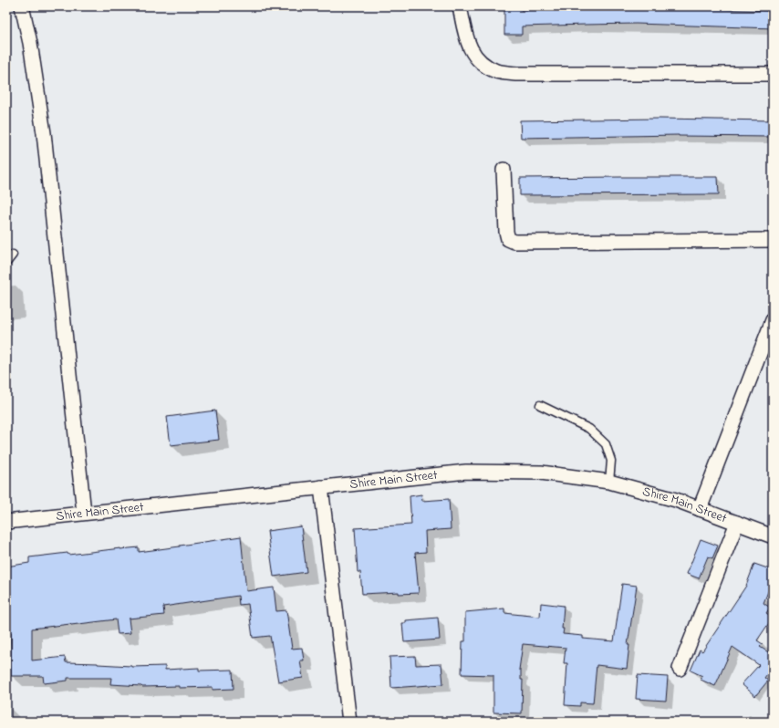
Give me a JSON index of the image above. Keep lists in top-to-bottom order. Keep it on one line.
{"streets":{"street":["Shire Main Street"]}}
